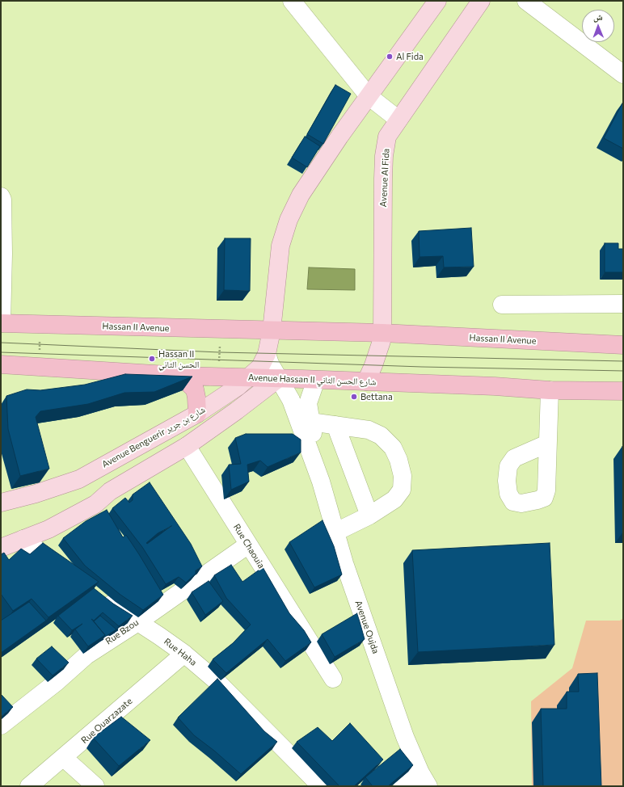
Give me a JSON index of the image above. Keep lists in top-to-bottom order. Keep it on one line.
{"streets":{"highway":["Hassan II Avenue","Avenue Hassan II شارع الحسن الثاني"],"main road":["Avenue Al Fida","Avenue Benguerir شارع بن جرير"],"street":["Rue Chaouia","Avenue Oujda","Rue Bzou","Rue Haha","Rue Ouarzazate"]},"crossings":[["Avenue Al Fida","Hassan II Avenue"],["Avenue Al Fida","Avenue Hassan II شارع الحسن الثاني"],["Hassan II Avenue","Avenue Benguerir شارع بن جرير"],["Avenue Hassan II شارع الحسن الثاني","Avenue Benguerir شارع بن جرير"],["Avenue Hassan II شارع الحسن الثاني","Avenue Oujda"],["Avenue Benguerir شارع بن جرير","Avenue Oujda"],["Rue Chaouia","Rue Bzou"],["Rue Bzou","Rue Haha"],["Rue Haha","Rue Ouarzazate"]],"places":["Al Fida","Hassan II الحسن الثاني","Bettana"],"north":"top"}
